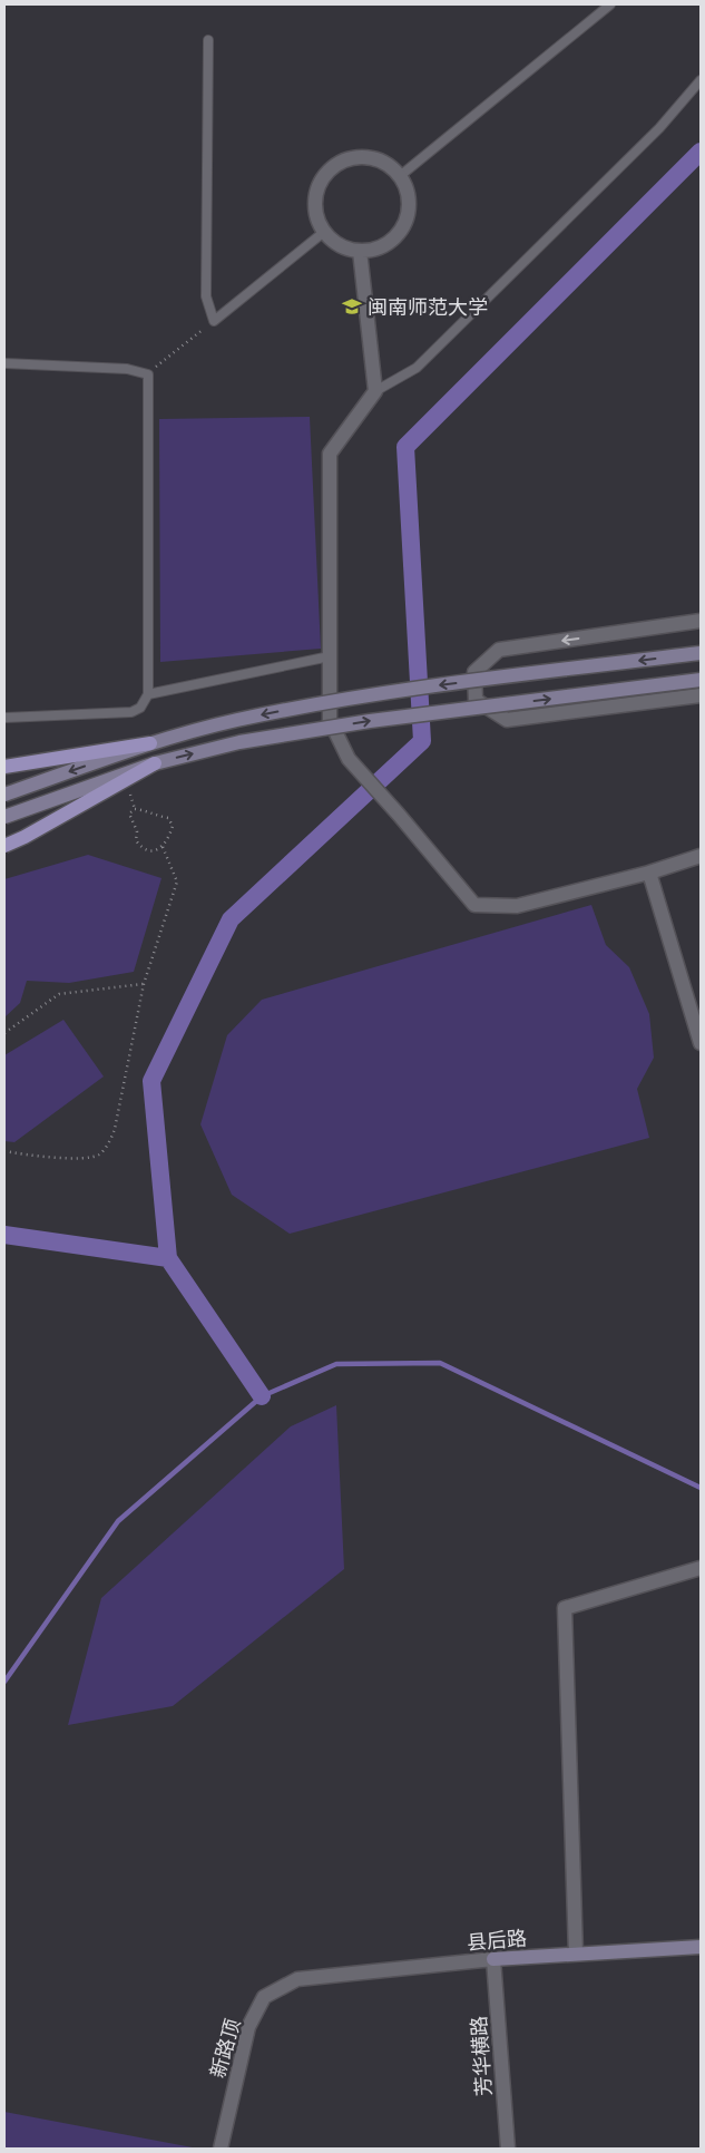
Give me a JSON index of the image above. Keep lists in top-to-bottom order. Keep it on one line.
{"streets":{"street":["县后路","新路顶","芳华横路"]},"crossings":[["县后路","新路顶"],["县后路","芳华横路"]],"places":{"school or university":["闽南师范大学"]}}
